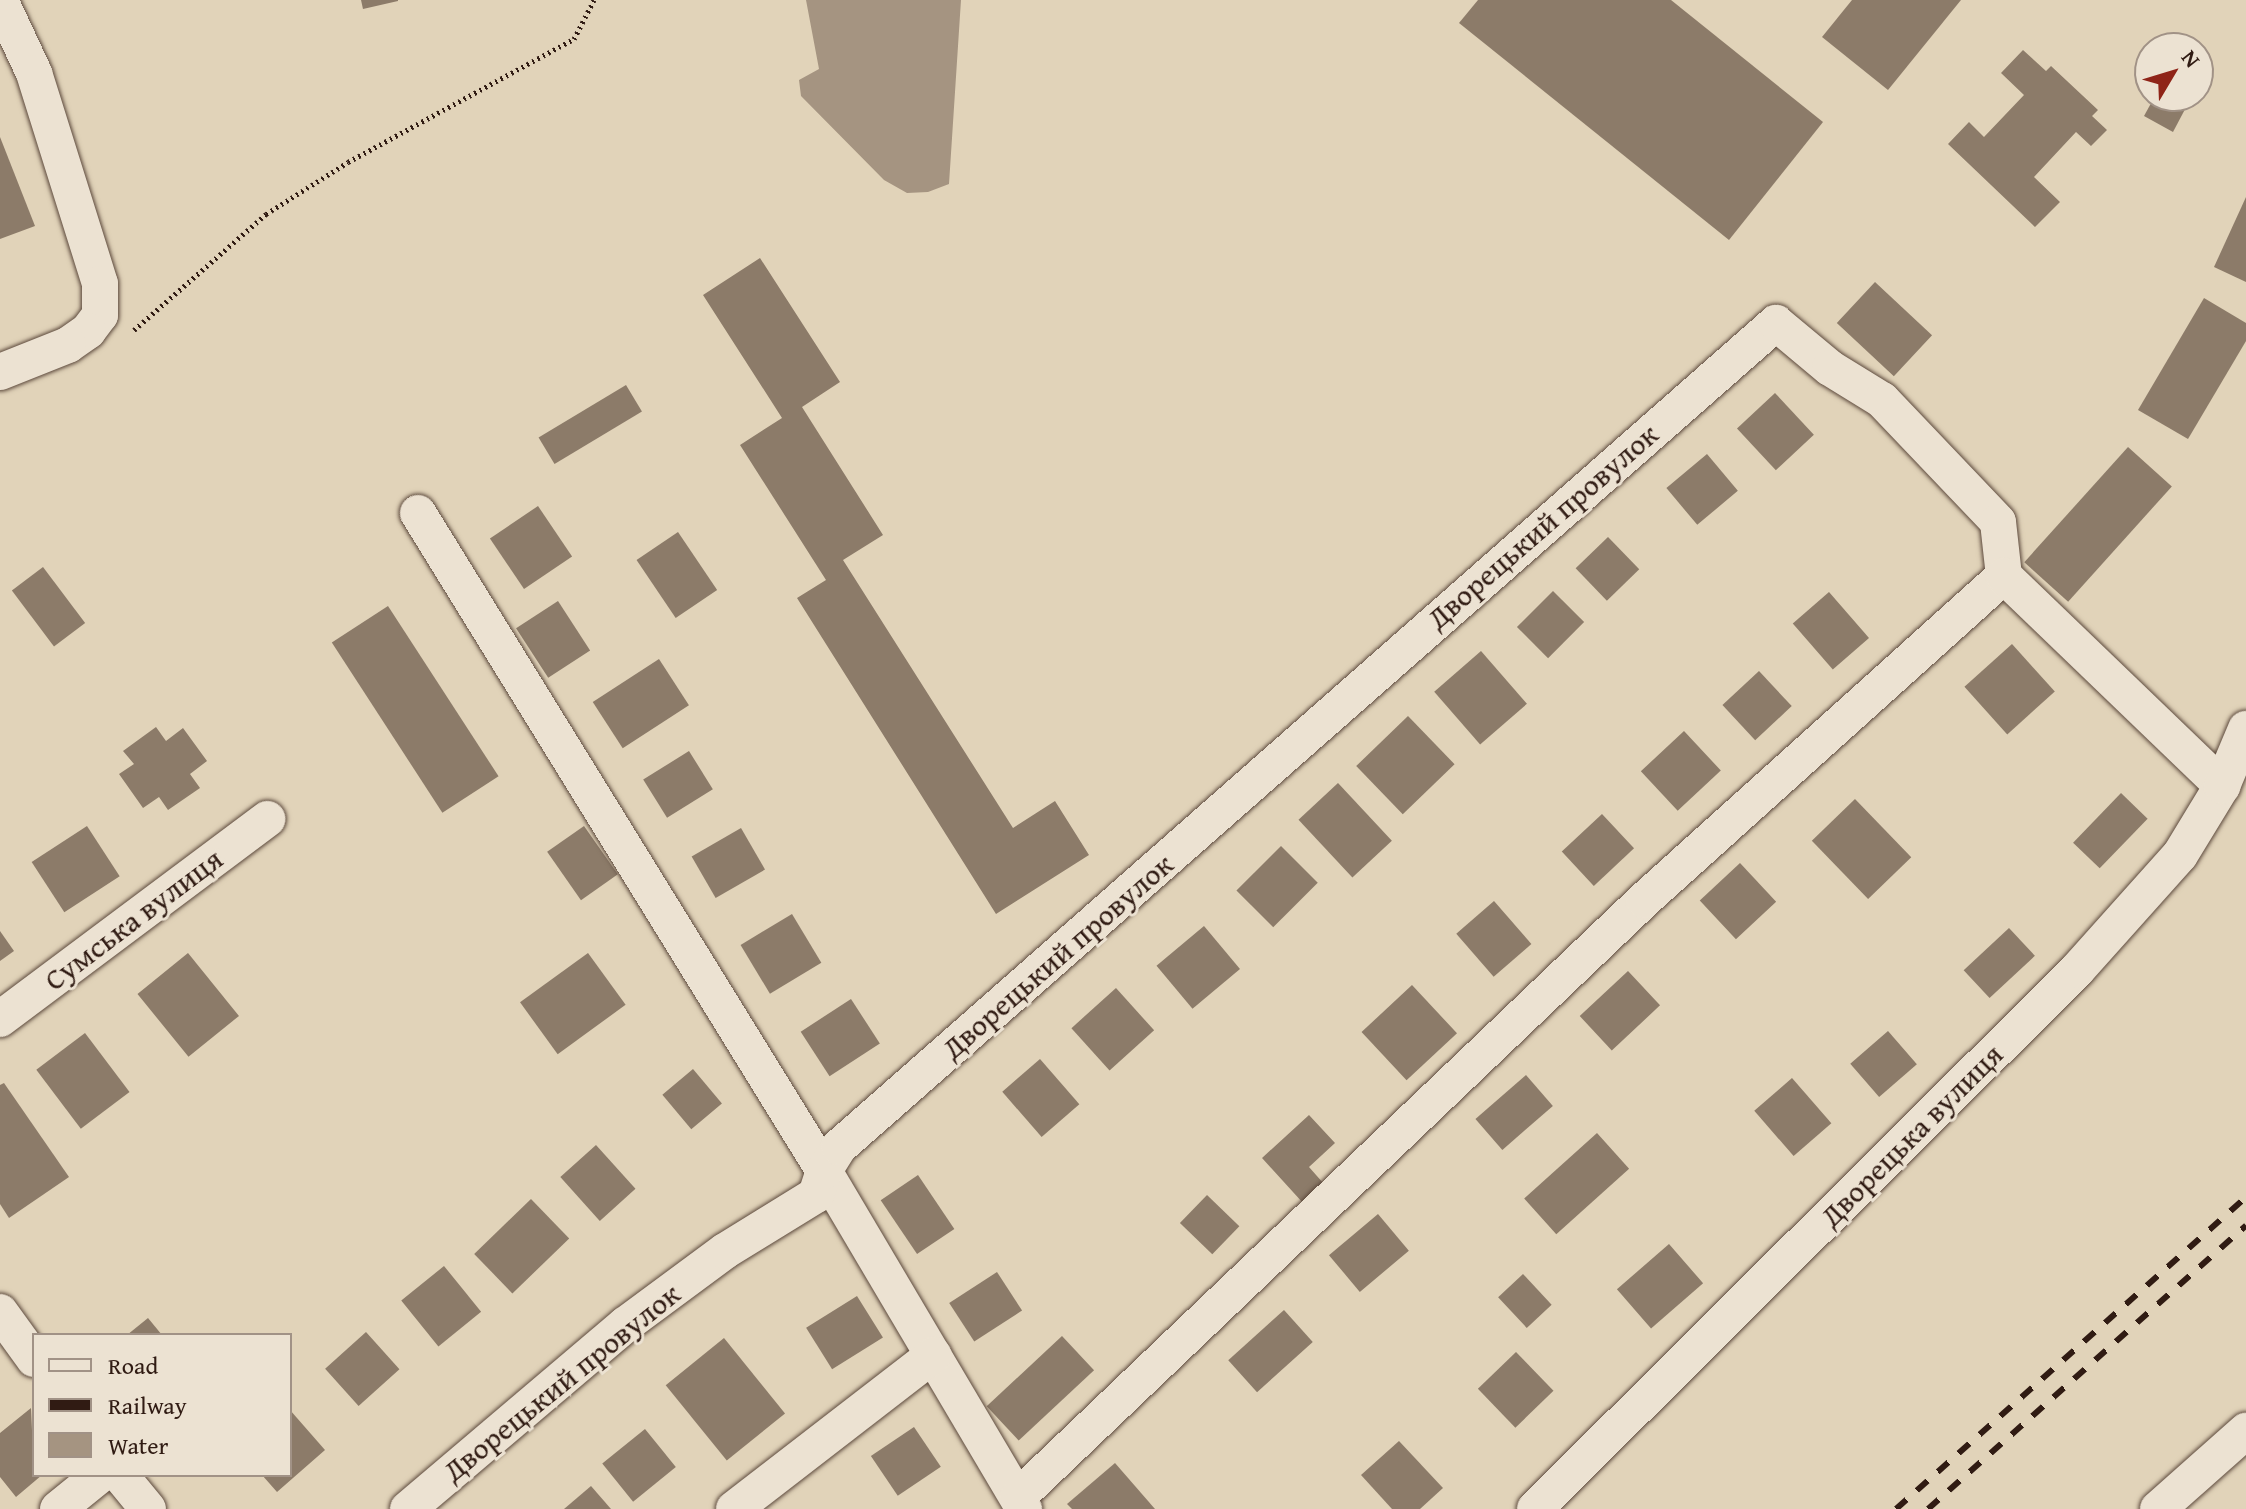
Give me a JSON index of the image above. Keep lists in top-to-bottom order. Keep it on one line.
{"streets":{"street":["Дворецький провулок","Сумська вулиця","Дворецька вулиця"]},"legend":["Road","Railway","Water"],"north":"top right"}
